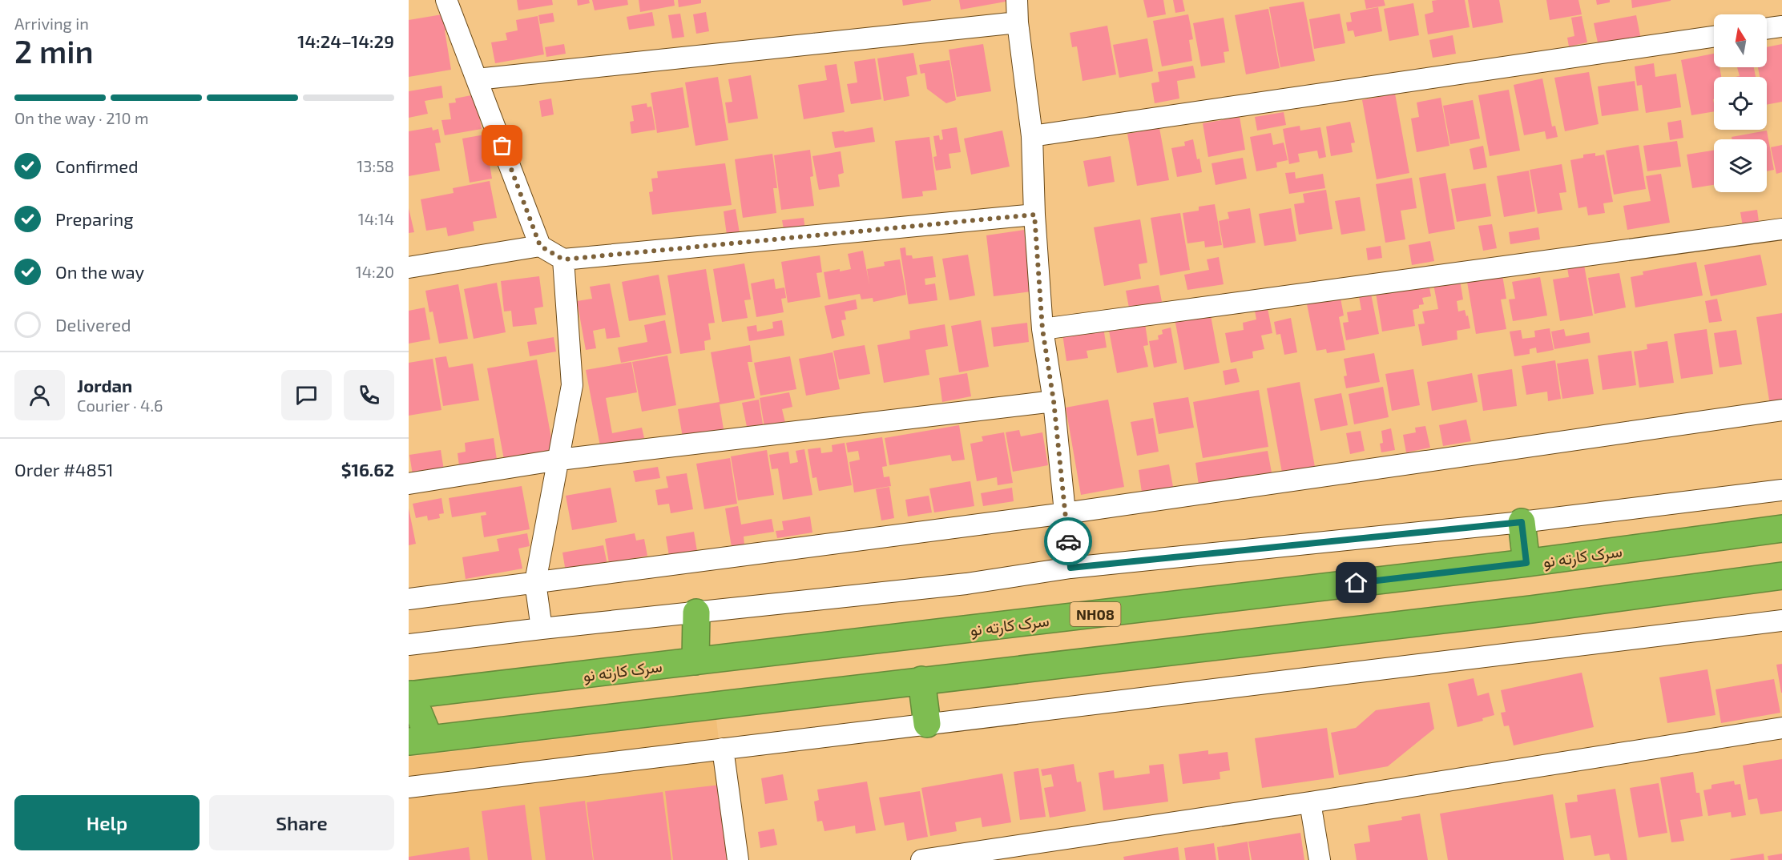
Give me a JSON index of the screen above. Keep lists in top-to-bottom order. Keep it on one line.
{"streets":{"highway":["سرک کارته نو","NH08"]},"north":"top","page":{"heading":["2 min","Arriving in","14:24–14:29"],"panel":["Jordan","Courier · 4.6","Order #4851","$16.62"],"bar":"On the way · 210 m","list":[["Confirmed","13:58"],["Preparing","14:14"],["On the way","14:20"],"Delivered"],"buttons":["Help","Share"]}}
